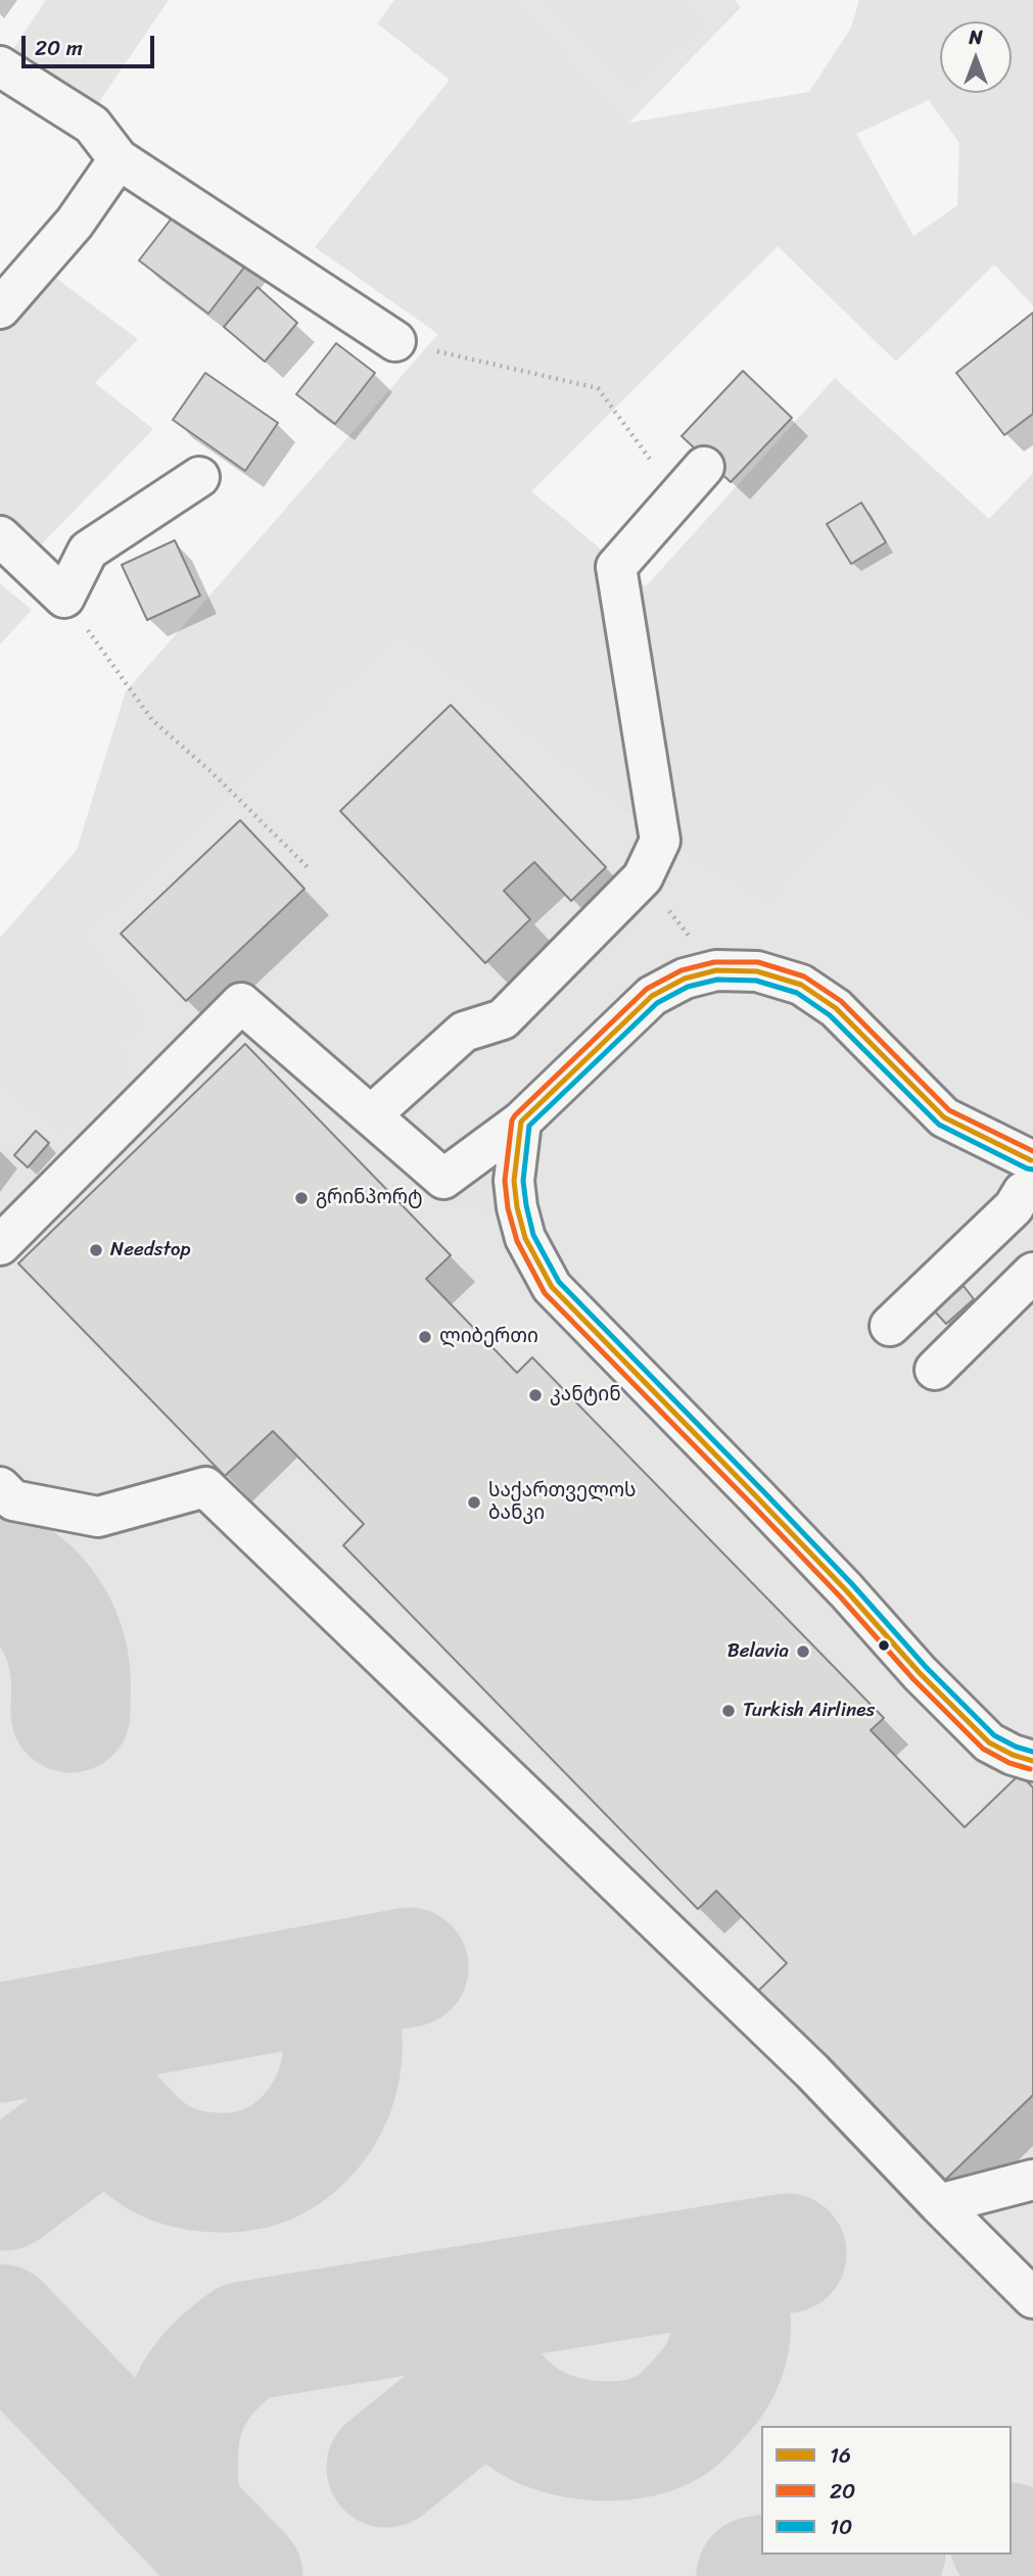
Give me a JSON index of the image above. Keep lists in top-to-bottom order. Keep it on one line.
{"places":["გრინპორტ","Needstop","ლიბერთი","კანტინ","საქართველოს ბანკი","Belavia","Turkish Airlines"],"lines":["transit line 20","transit line 16","transit line 10"],"legend":["16","20","10"],"scale_bar":"20 m","north":"top"}
